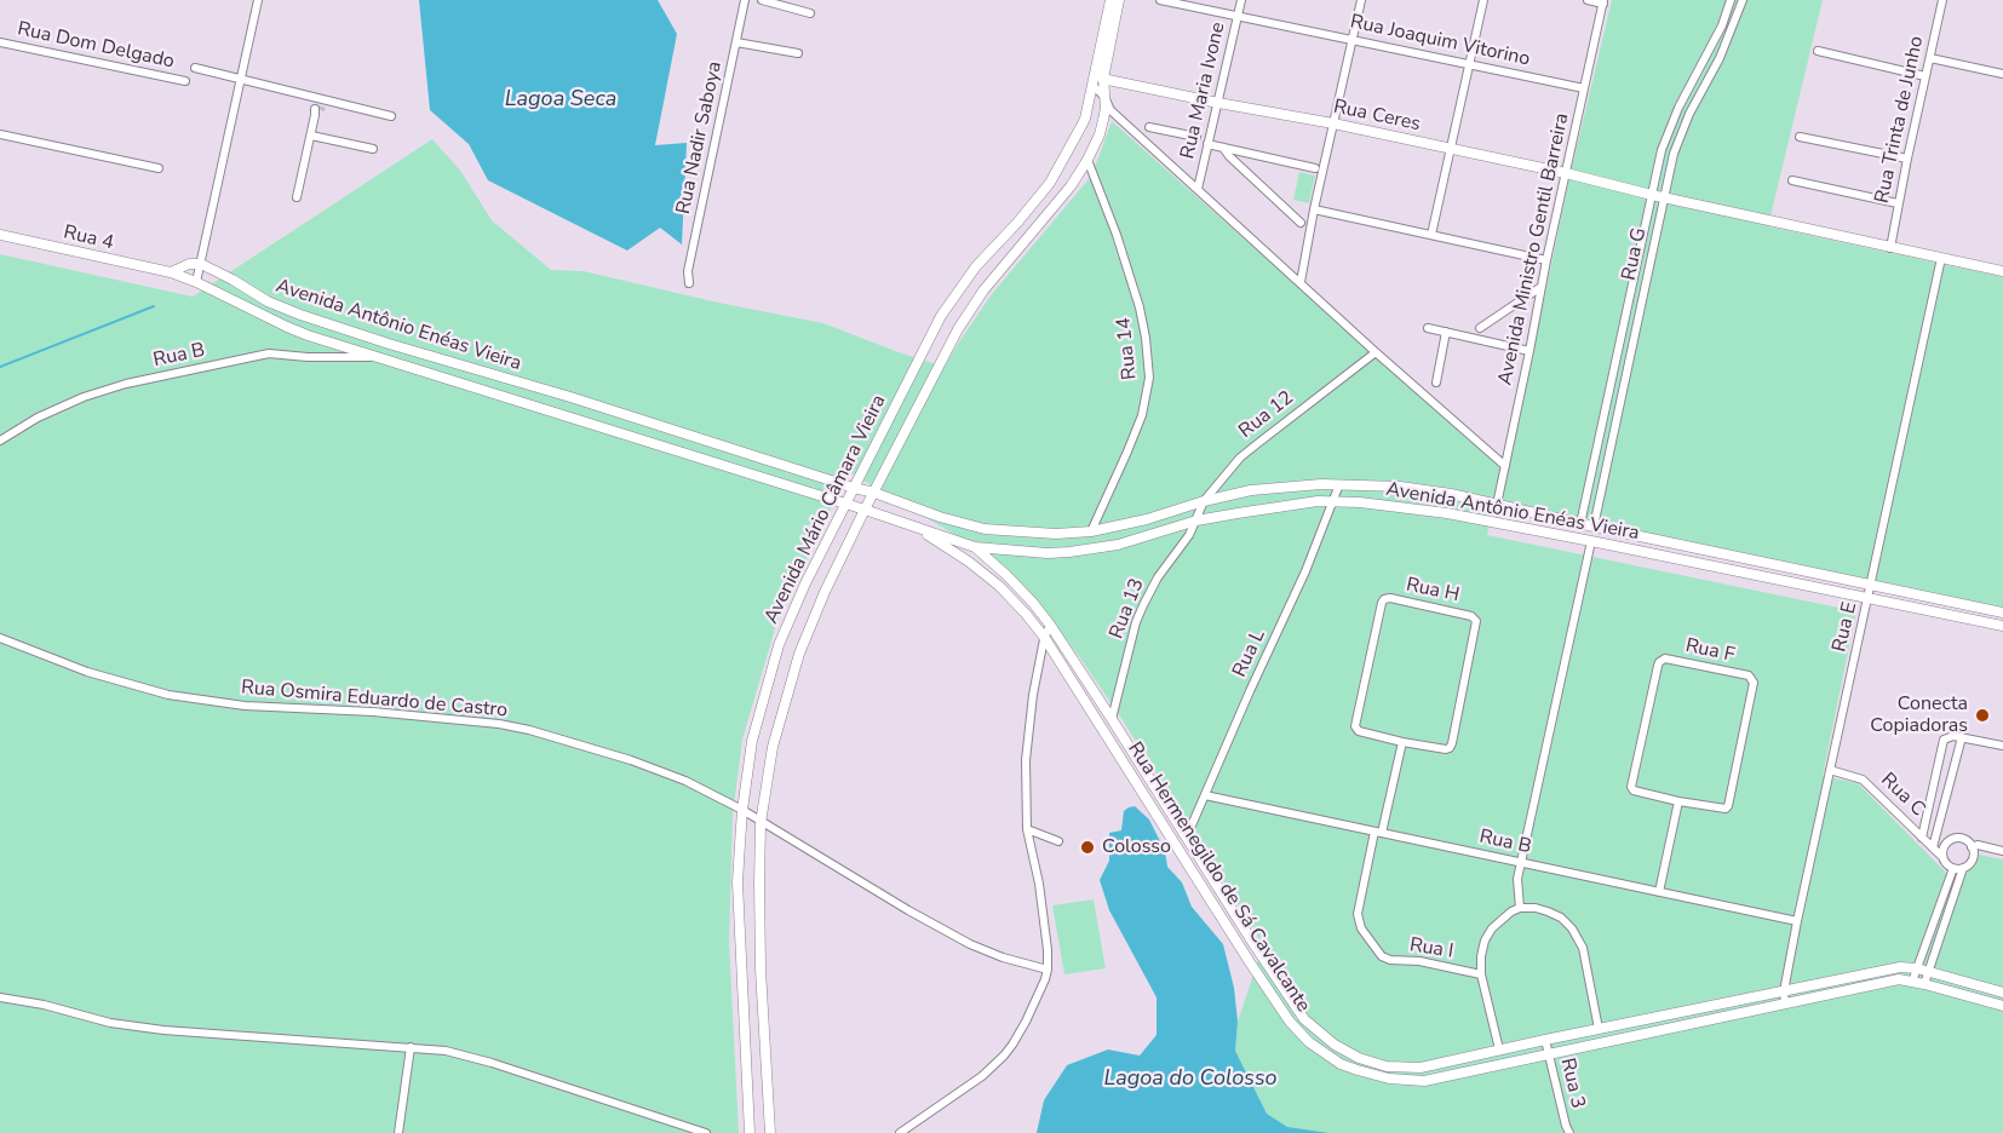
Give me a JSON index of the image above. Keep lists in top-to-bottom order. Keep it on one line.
{"streets":{"street":["Rua Joaquim Vitorino","Rua Dom Delgado","Rua Maria Ivone","Rua Ceres","Rua Trinta de Junho","Rua Nadir Saboya","Rua 4","Avenida Ministro Gentil Barreira","Rua G","Avenida Antônio Enéas Vieira","Rua 14","Rua B","Rua 12","Avenida Mário Câmara Vieira","Rua H","Rua 13","Rua E","Rua F","Rua L","Rua Osmira Eduardo de Castro","Rua C","Rua Hermenegildo de Sá Cavalcante","Rua I","Rua 3"]},"crossings":[["Rua Joaquim Vitorino","Rua Maria Ivone"],["Rua Joaquim Vitorino","Avenida Ministro Gentil Barreira"],["Rua Maria Ivone","Rua Ceres"],["Rua Ceres","Rua Trinta de Junho"],["Rua Ceres","Avenida Ministro Gentil Barreira"],["Rua Ceres","Rua G"],["Rua Ceres","Avenida Mário Câmara Vieira"],["Rua Ceres","Rua E"],["Rua 4","Avenida Antônio Enéas Vieira"],["Avenida Ministro Gentil Barreira","Avenida Antônio Enéas Vieira"],["Rua G","Avenida Antônio Enéas Vieira"],["Avenida Antônio Enéas Vieira","Rua 14"],["Avenida Antônio Enéas Vieira","Rua B"],["Avenida Antônio Enéas Vieira","Rua 12"],["Avenida Antônio Enéas Vieira","Avenida Mário Câmara Vieira"],["Avenida Antônio Enéas Vieira","Rua 13"],["Avenida Antônio Enéas Vieira","Rua E"],["Avenida Antônio Enéas Vieira","Rua L"],["Avenida Antônio Enéas Vieira","Rua Hermenegildo de Sá Cavalcante"],["Rua 14","Avenida Mário Câmara Vieira"],["Rua B","Rua E"],["Rua B","Rua L"],["Rua B","Rua I"],["Rua 12","Rua 13"],["Avenida Mário Câmara Vieira","Rua Osmira Eduardo de Castro"],["Rua 13","Rua Hermenegildo de Sá Cavalcante"],["Rua E","Rua C"],["Rua E","Rua Hermenegildo de Sá Cavalcante"],["Rua L","Rua Hermenegildo de Sá Cavalcante"],["Rua Hermenegildo de Sá Cavalcante","Rua I"],["Rua Hermenegildo de Sá Cavalcante","Rua 3"],["Rua I","Rua 3"]],"water":["Lagoa Seca","Lagoa do Colosso"],"places":["Conecta Copiadoras","Colosso"]}
